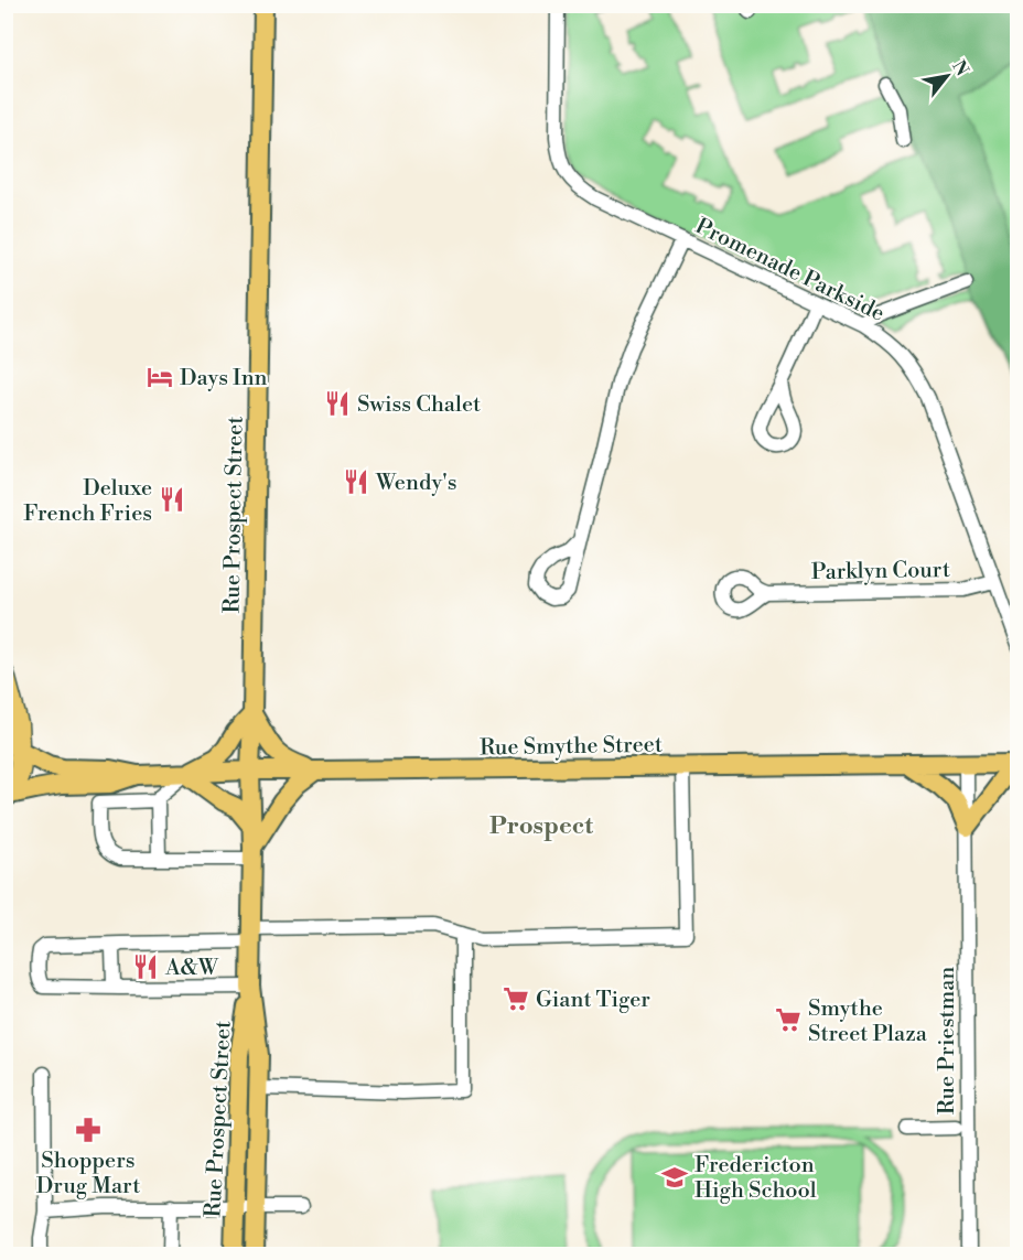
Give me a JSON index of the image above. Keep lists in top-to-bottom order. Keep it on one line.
{"streets":{"main road":["Rue Prospect Street","Rue Smythe Street"],"street":["Promenade Parkside","Parklyn Court","Rue Priestman"]},"crossings":[["Promenade Parkside","Parklyn Court"],["Rue Prospect Street","Rue Smythe Street"],["Rue Smythe Street","Rue Priestman"]],"districts":["Prospect"],"places":{"hotel":["Days Inn"],"restaurant":["Swiss Chalet","Wendy's","Deluxe French Fries","A&W"],"supermarket":["Giant Tiger","Smythe Street Plaza"],"pharmacy":["Shoppers Drug Mart"],"school or university":["Fredericton High School"]},"north":"top right"}
